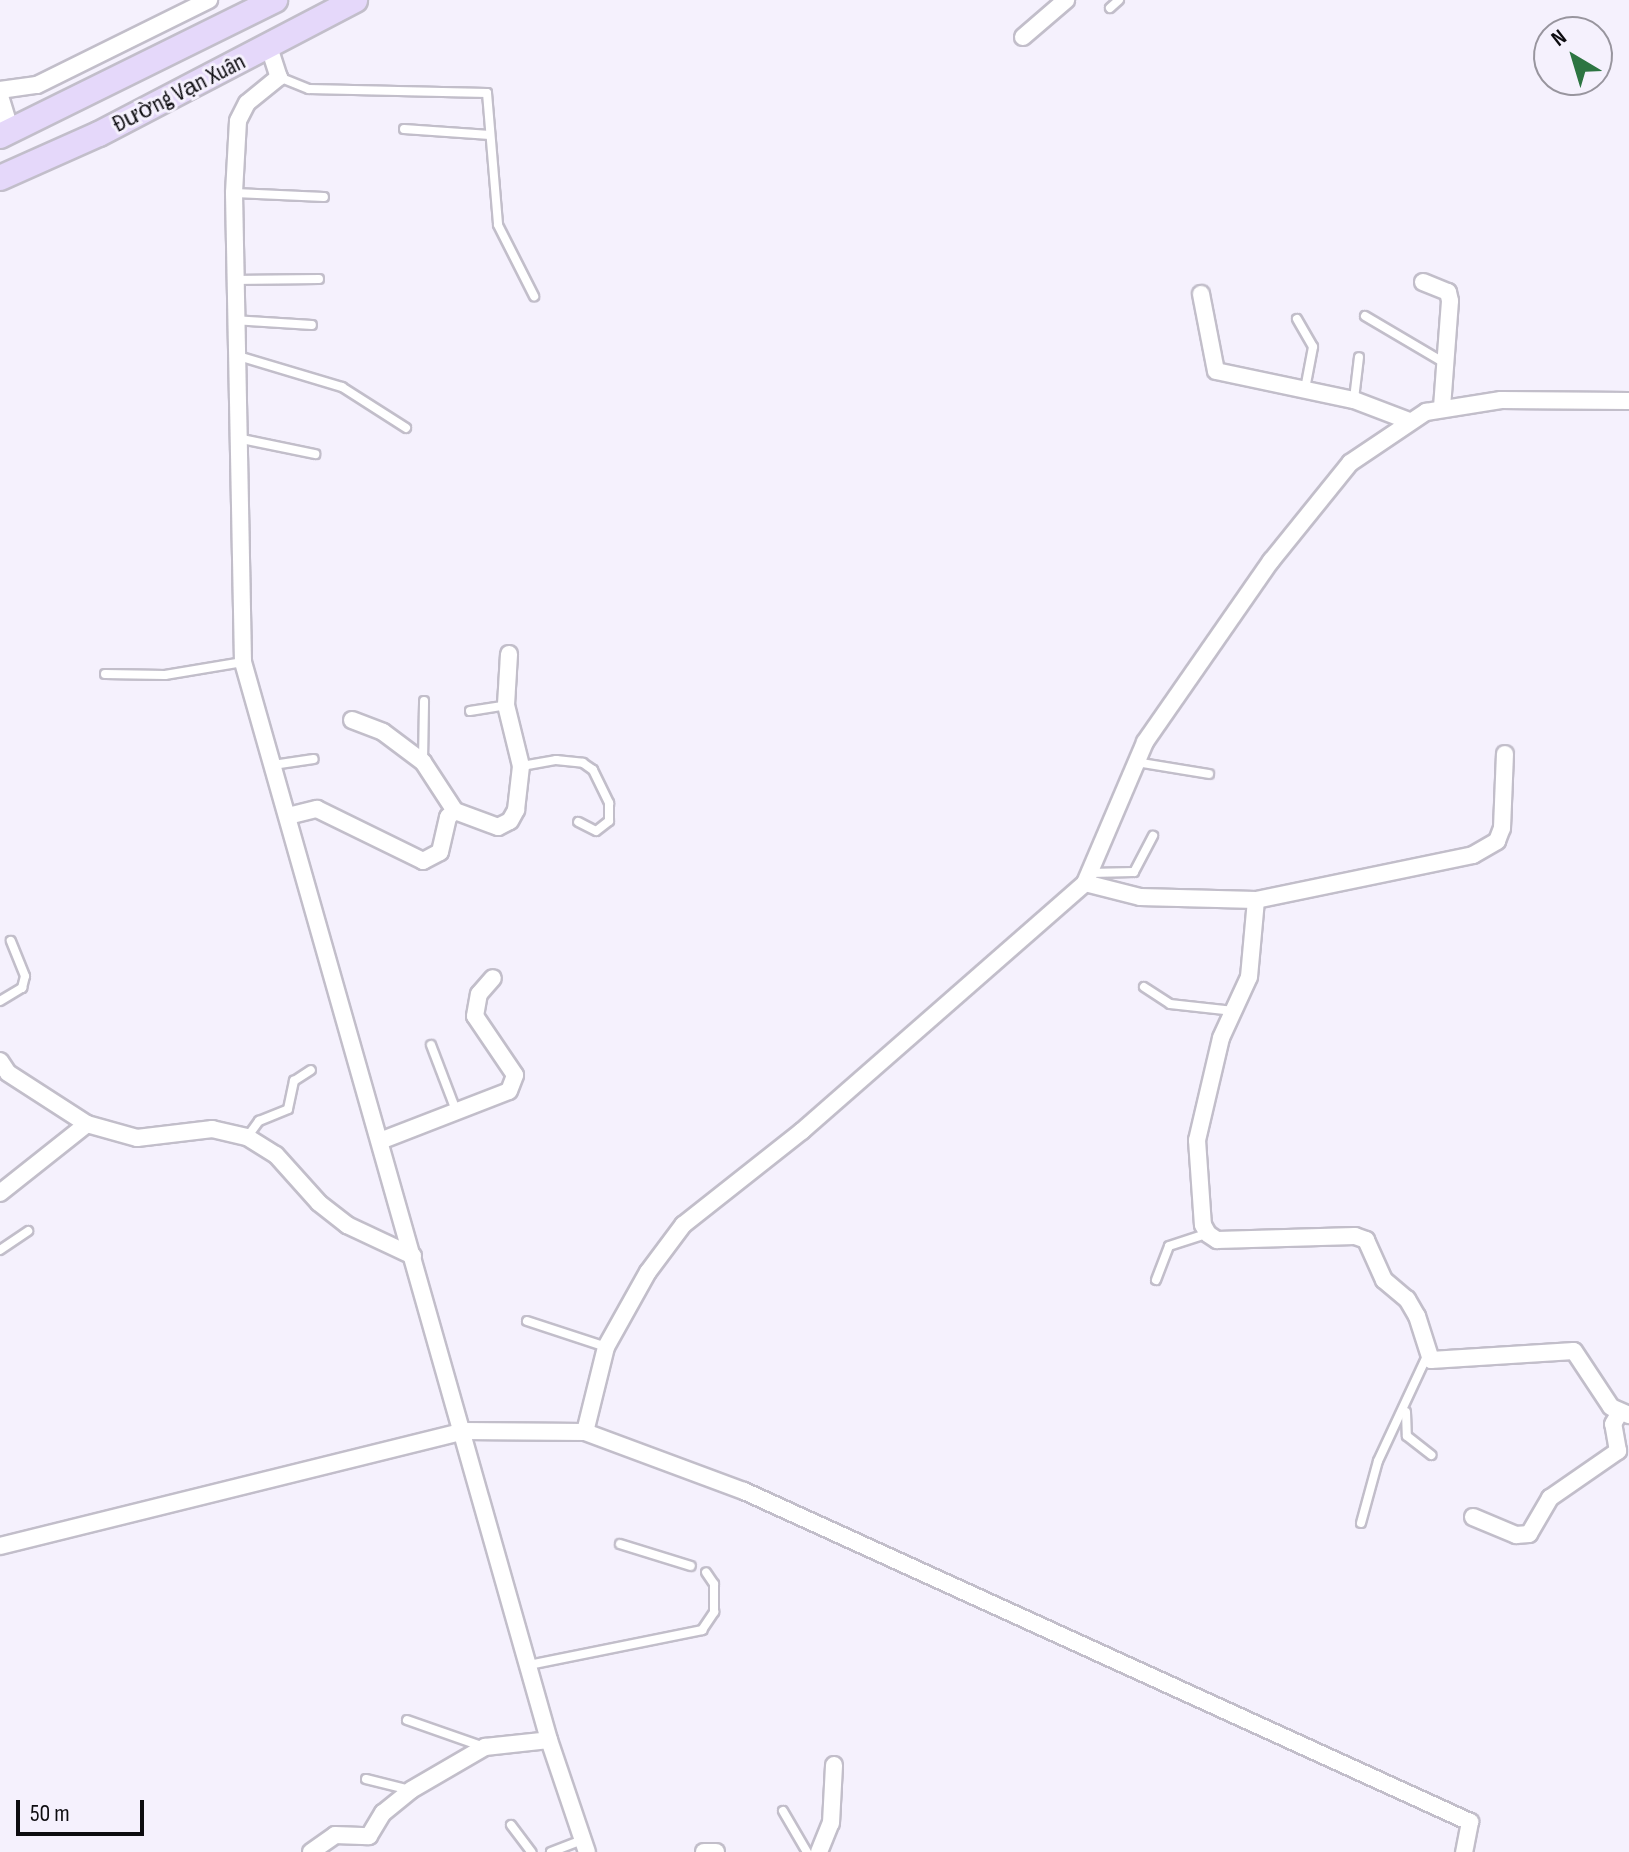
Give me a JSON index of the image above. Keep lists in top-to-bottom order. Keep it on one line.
{"streets":{"main road":["Đường Vạn Xuân"]},"scale_bar":"50 m","north":"top left"}
